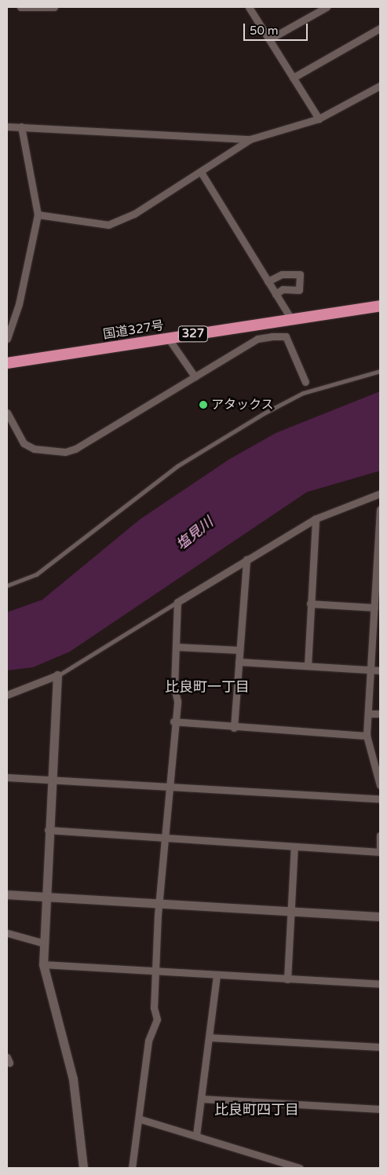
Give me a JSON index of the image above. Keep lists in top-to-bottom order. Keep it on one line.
{"streets":{"highway":["国道327号","327"]},"districts":["比良町一丁目","比良町四丁目"],"water":["塩見川"],"places":["アタックス"],"scale_bar":"50 m"}
